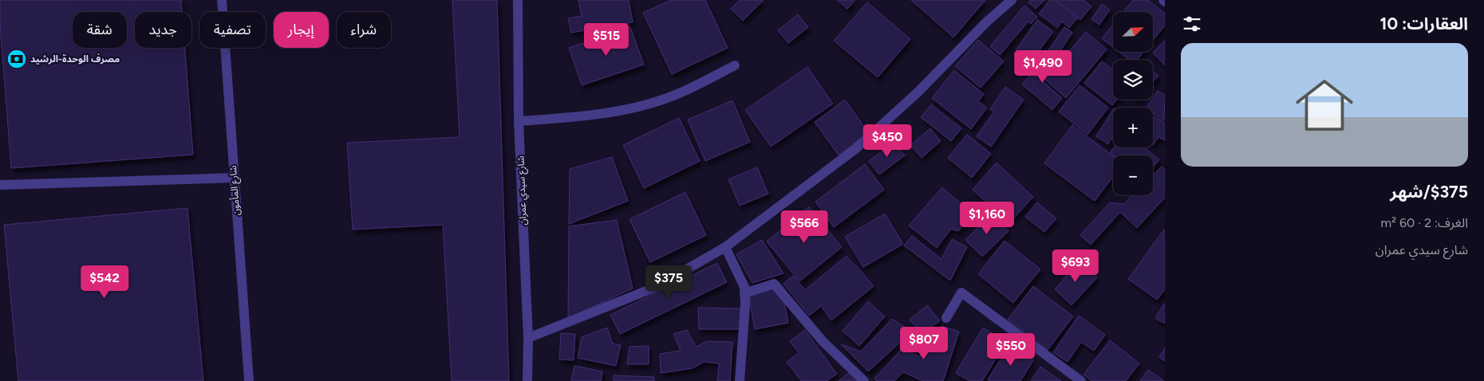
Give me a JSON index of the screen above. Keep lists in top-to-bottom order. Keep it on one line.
{"streets":{"street":["شارع المأمون","شارع سيدي عمران"]},"places":{"bank":["مصرف الوحدة-الرشيد"]},"north":"top right","page":{"heading":"العقارات: 10","map_buttons":["+","−"],"chip":["شراء","إيجار","تصفية","جديد","شقة"],"price":["$515","$1,490","$450","$1,160","$566","$693","$542","$375","$807","$550"],"list":[{"name":"$375/شهر","note":"الغرف: 2 · 60 m² · شارع سيدي عمران"}]}}
